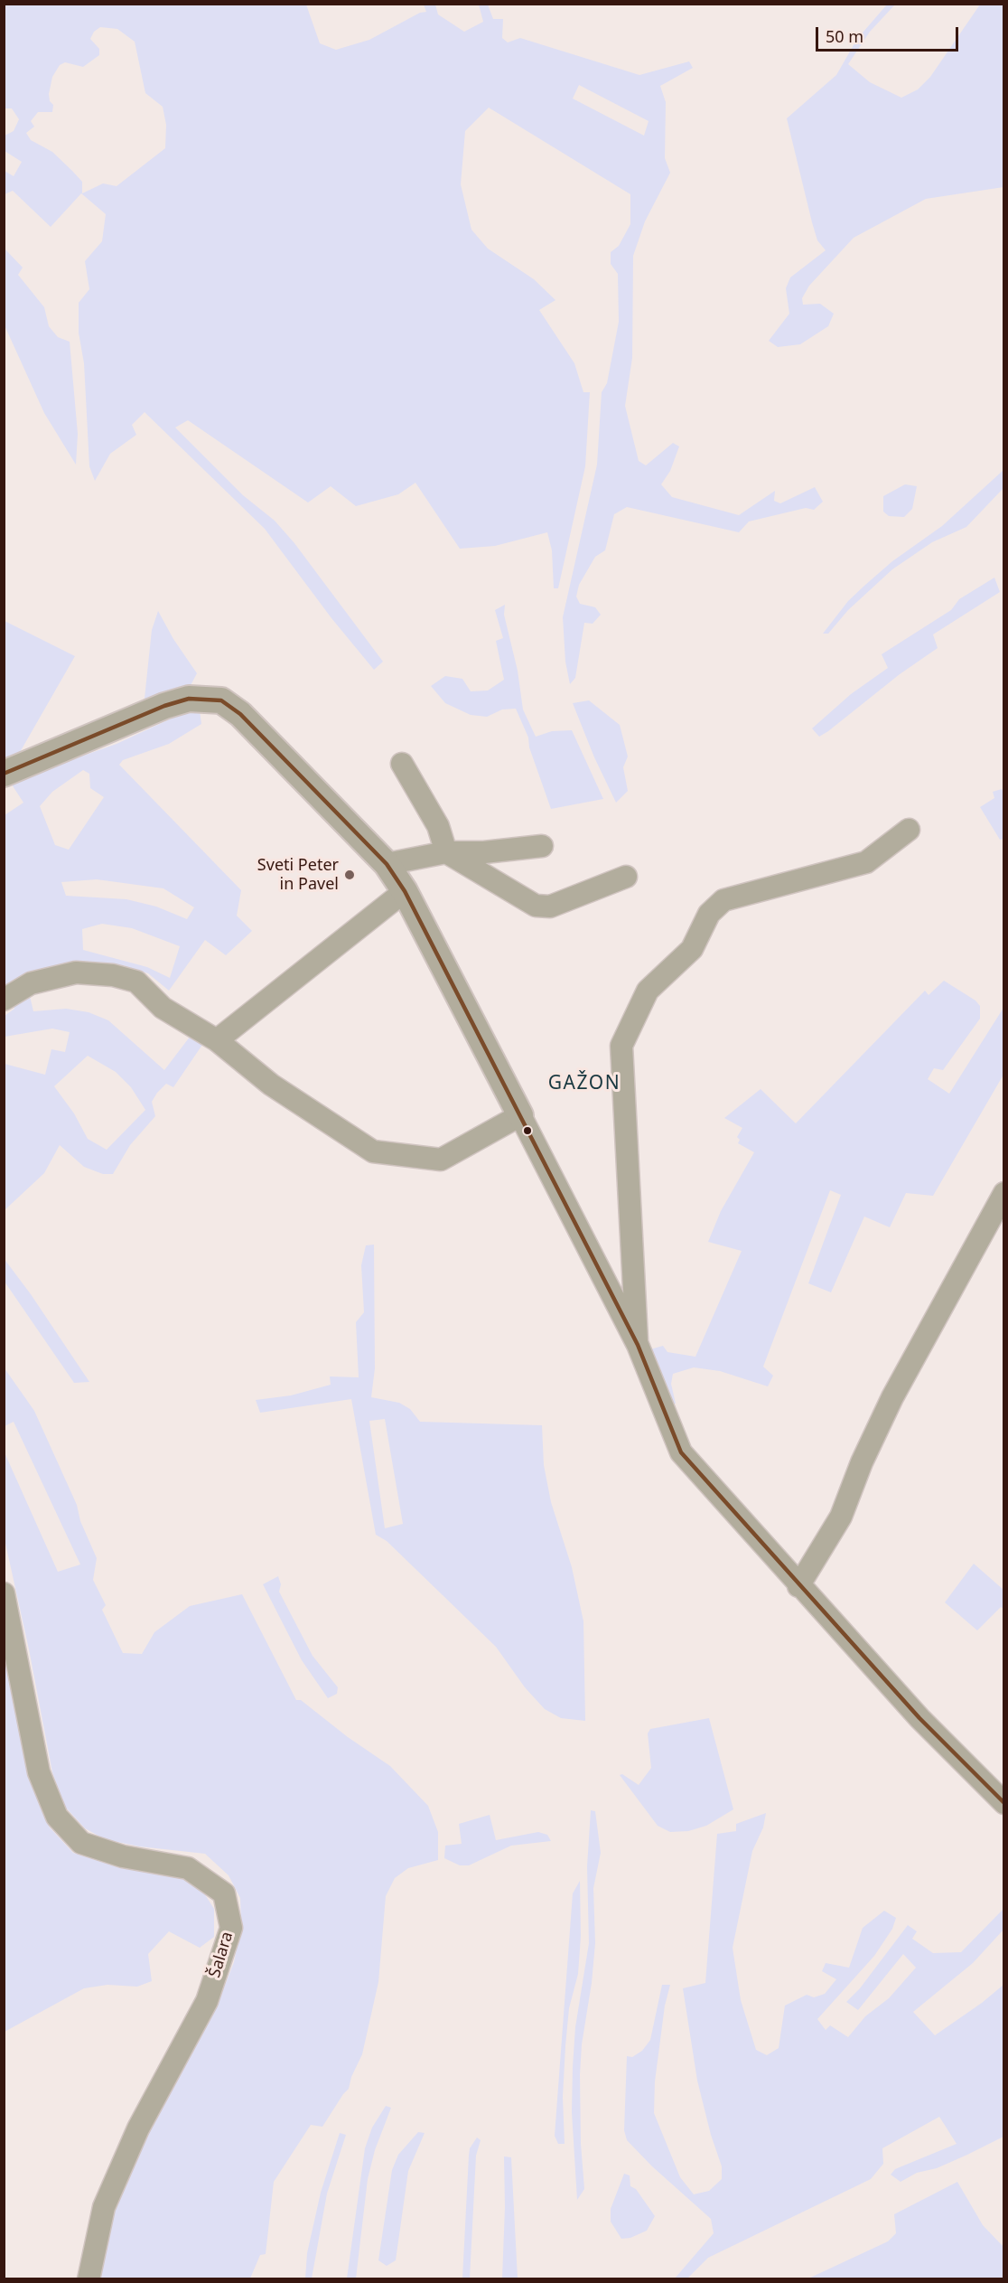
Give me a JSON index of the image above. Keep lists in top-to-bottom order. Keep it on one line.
{"streets":{"street":["Šalara"]},"districts":["GAŽON"],"places":["Sveti Peter in Pavel"],"scale_bar":"50 m"}
